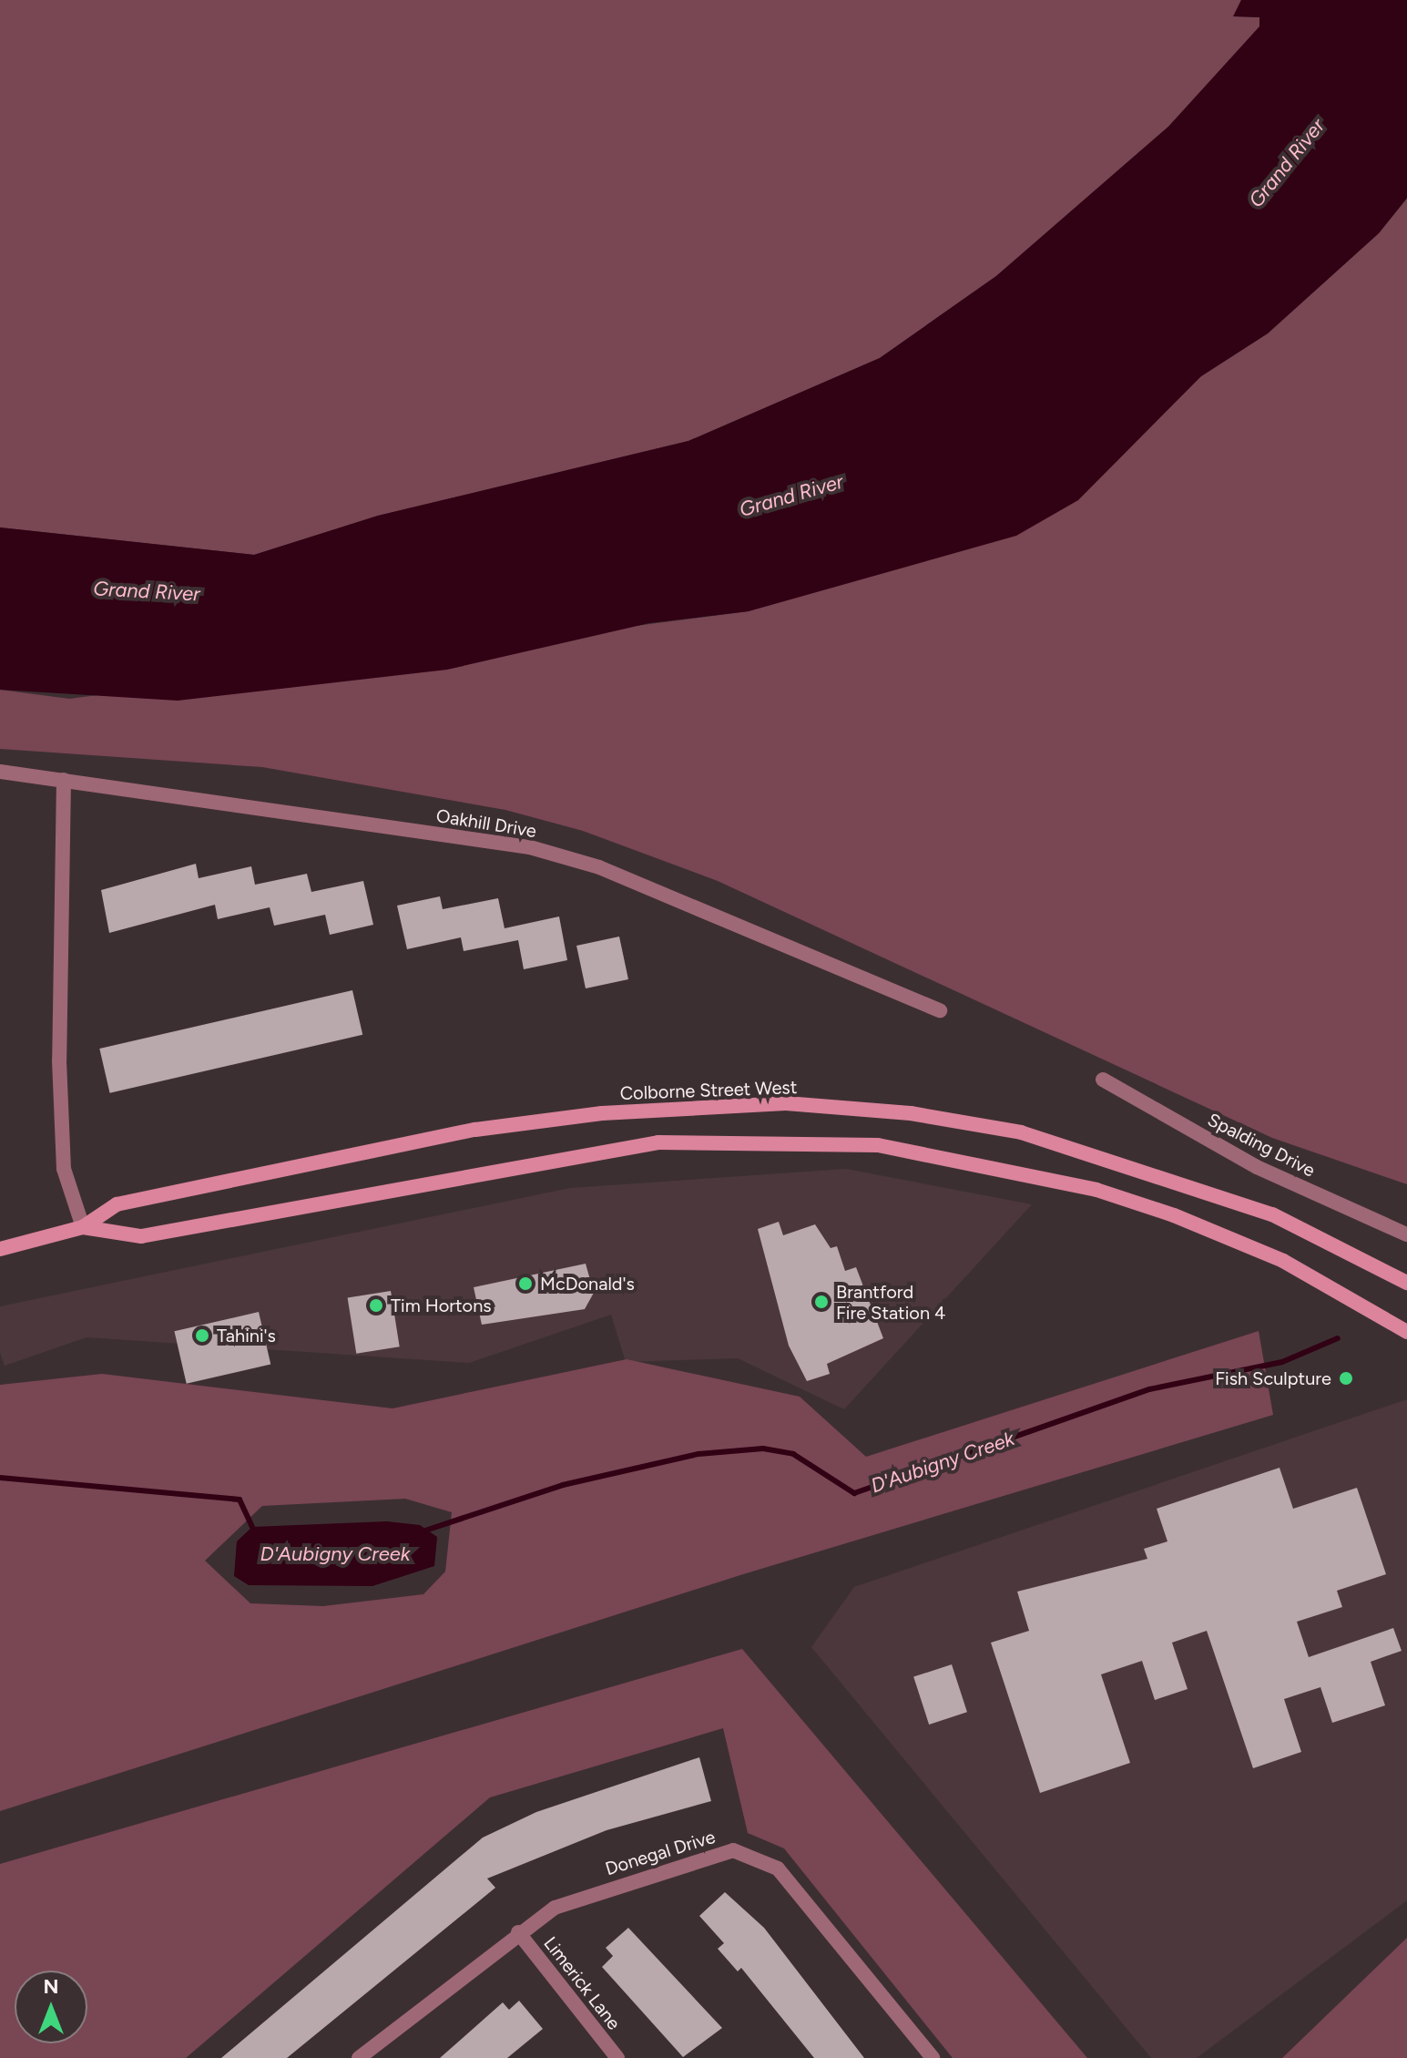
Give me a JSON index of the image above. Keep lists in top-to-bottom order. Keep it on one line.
{"streets":{"main road":["Colborne Street West"],"street":["Oakhill Drive","Spalding Drive","Donegal Drive","Limerick Lane"]},"crossings":[["Donegal Drive","Limerick Lane"]],"water":["Grand River","D'Aubigny Creek"],"places":["McDonald's","Brantford Fire Station 4","Tim Hortons","Tahini's","Fish Sculpture"],"north":"top"}
